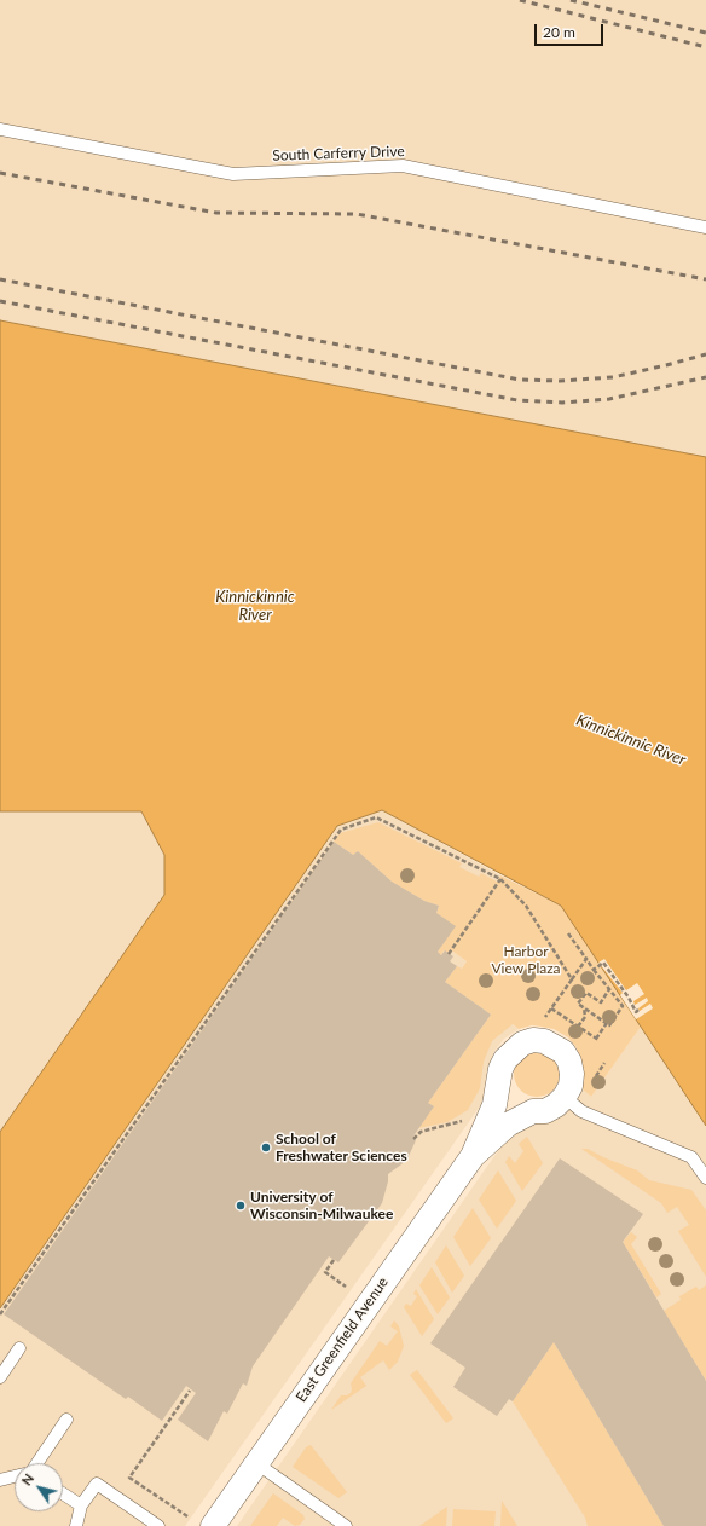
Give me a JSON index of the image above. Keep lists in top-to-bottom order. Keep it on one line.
{"streets":{"street":["East Greenfield Avenue"],"lane":["South Carferry Drive"]},"water":["Kinnickinnic River"],"parks":["Harbor View Plaza"],"places":["School of Freshwater Sciences","University of Wisconsin-Milwaukee"],"scale_bar":"20 m","north":"top left"}
